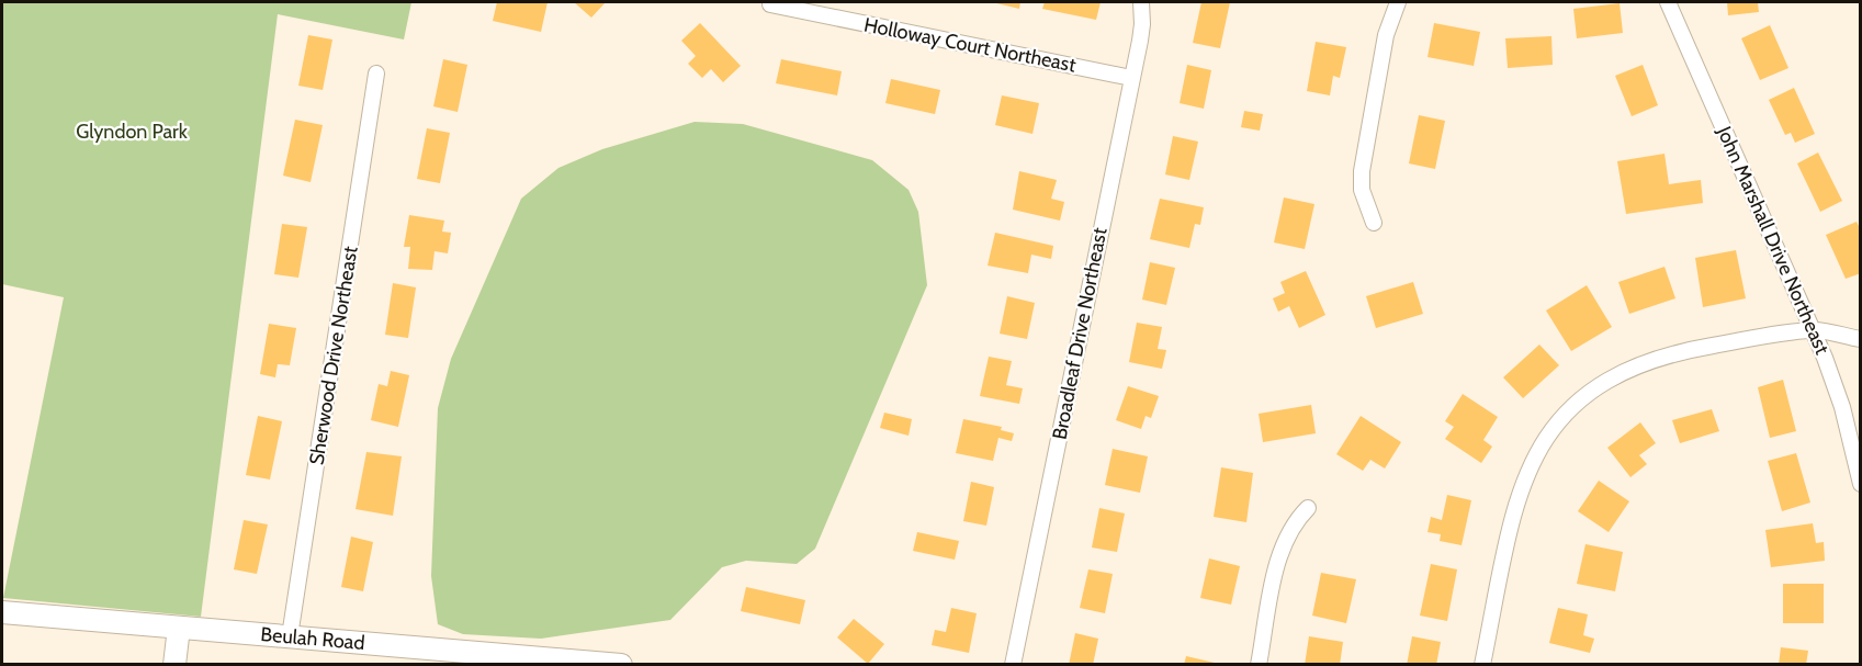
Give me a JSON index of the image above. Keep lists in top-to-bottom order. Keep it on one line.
{"streets":{"main road":["Beulah Road"],"street":["Holloway Court Northeast","John Marshall Drive Northeast","Broadleaf Drive Northeast","Sherwood Drive Northeast"]},"crossings":[["Holloway Court Northeast","Broadleaf Drive Northeast"],["Sherwood Drive Northeast","Beulah Road"]],"parks":["Glyndon Park"]}
